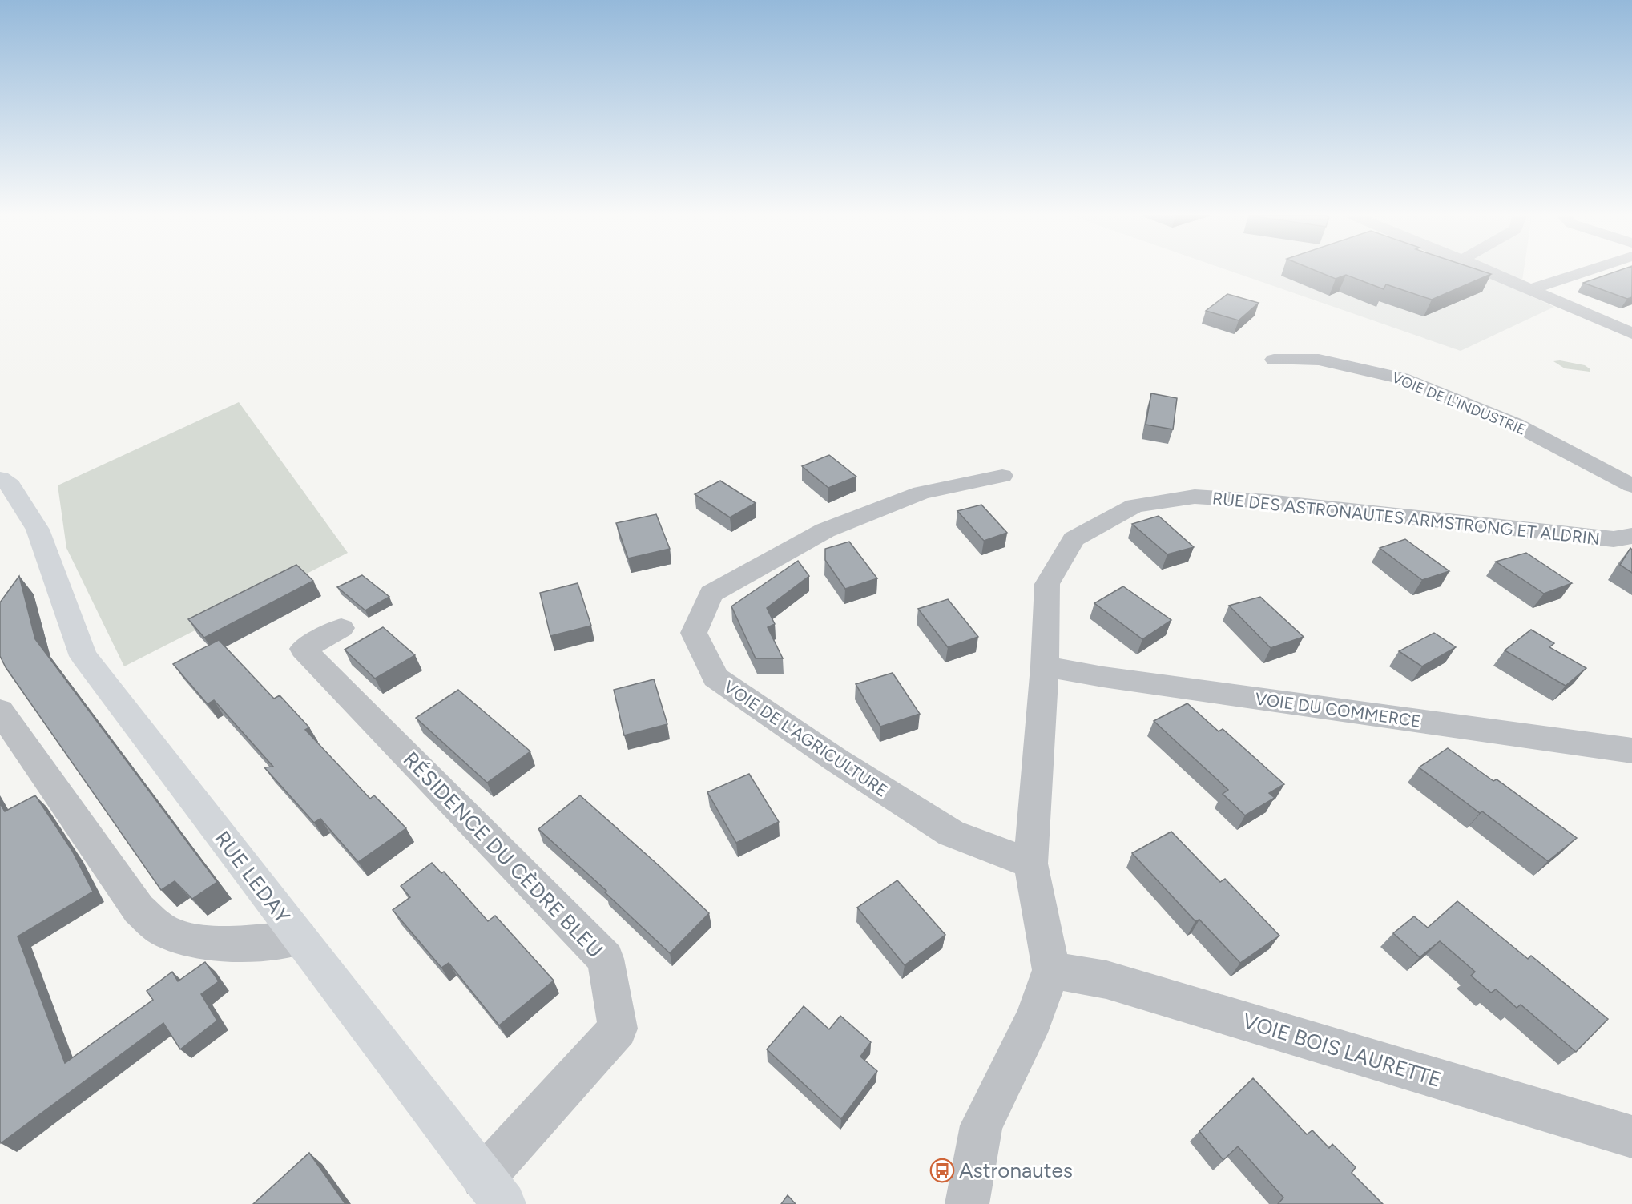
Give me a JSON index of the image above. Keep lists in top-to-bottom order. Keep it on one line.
{"streets":{"main road":["RUE LEDAY"],"street":["VOIE DE L'INDUSTRIE","RUE DES ASTRONAUTES ARMSTRONG ET ALDRIN","VOIE DU COMMERCE","VOIE DE L'AGRICULTURE","RÉSIDENCE DU CÈDRE BLEU","VOIE BOIS LAURETTE"]},"crossings":[["RUE DES ASTRONAUTES ARMSTRONG ET ALDRIN","VOIE DU COMMERCE"],["RUE DES ASTRONAUTES ARMSTRONG ET ALDRIN","VOIE DE L'AGRICULTURE"],["RUE DES ASTRONAUTES ARMSTRONG ET ALDRIN","VOIE BOIS LAURETTE"],["RÉSIDENCE DU CÈDRE BLEU","RUE LEDAY"]],"places":{"bus stop":["Astronautes"]}}
